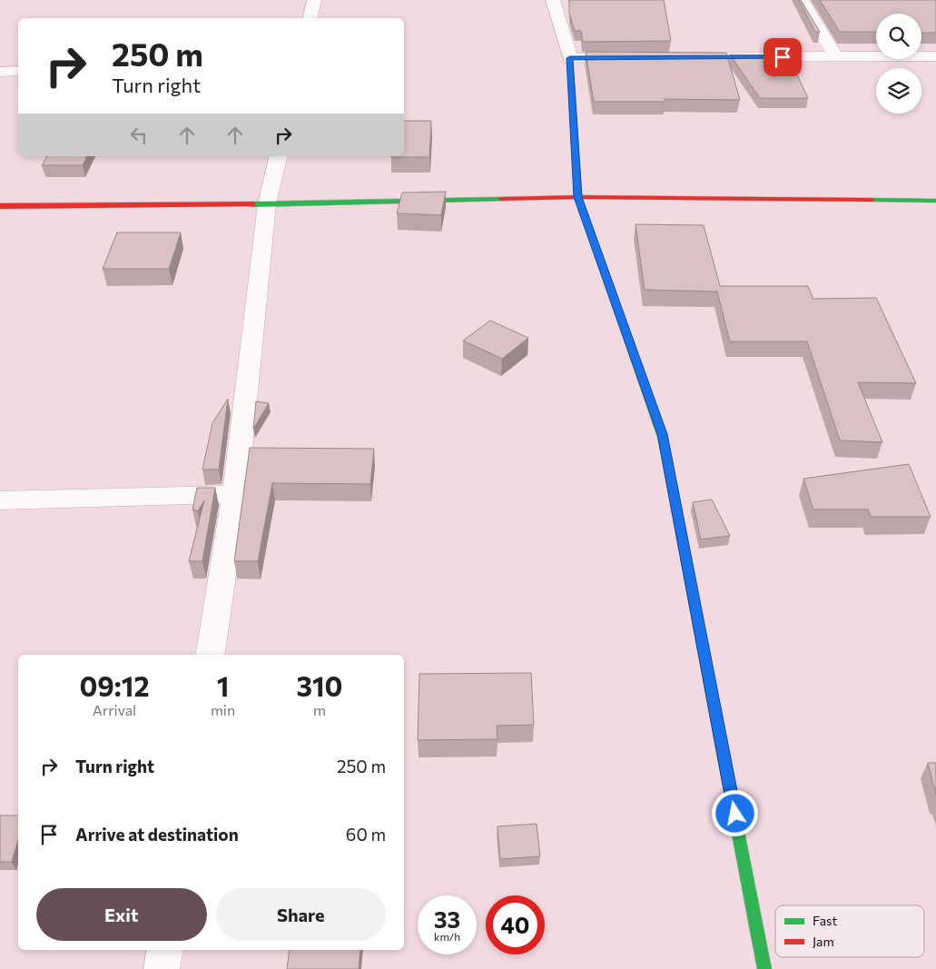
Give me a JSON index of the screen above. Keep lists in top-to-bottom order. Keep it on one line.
{"legend":["Fast","Jam"],"page":{"turn":["250 m","Turn right"],"eta":["09:12","Arrival","1","min","310","m"],"list":[{"name":"Turn right","value":"250 m"},{"name":"Arrive at destination","value":"60 m"}],"buttons":["Exit","Share"],"speed":"33 km/h","limit":"40"}}
